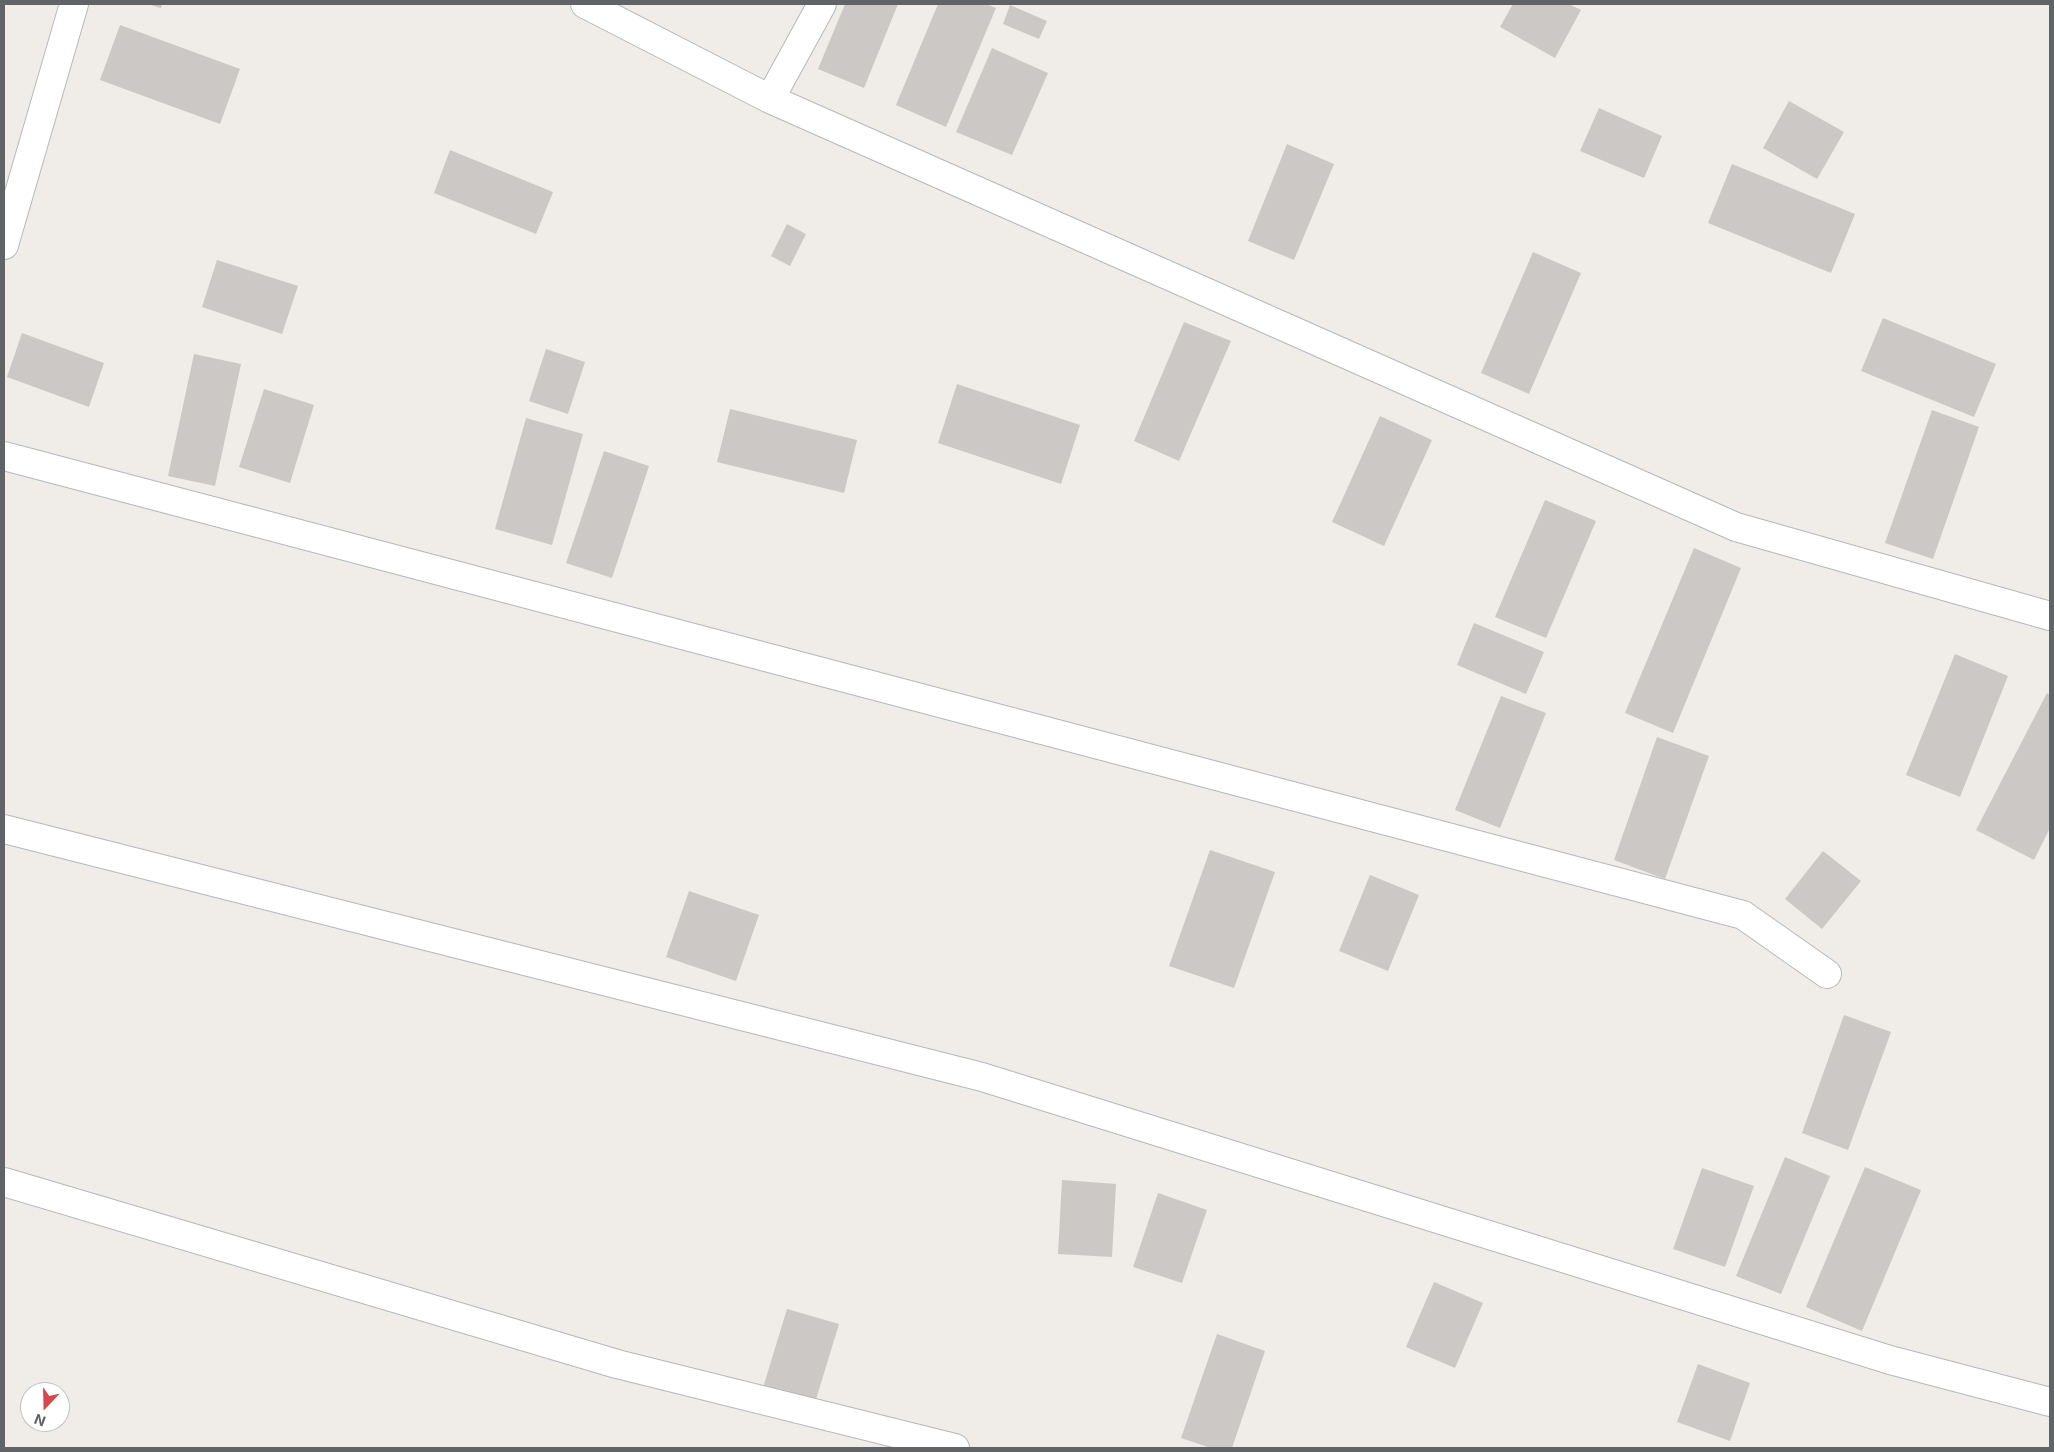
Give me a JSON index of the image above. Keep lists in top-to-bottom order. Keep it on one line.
{"north":"bottom"}
